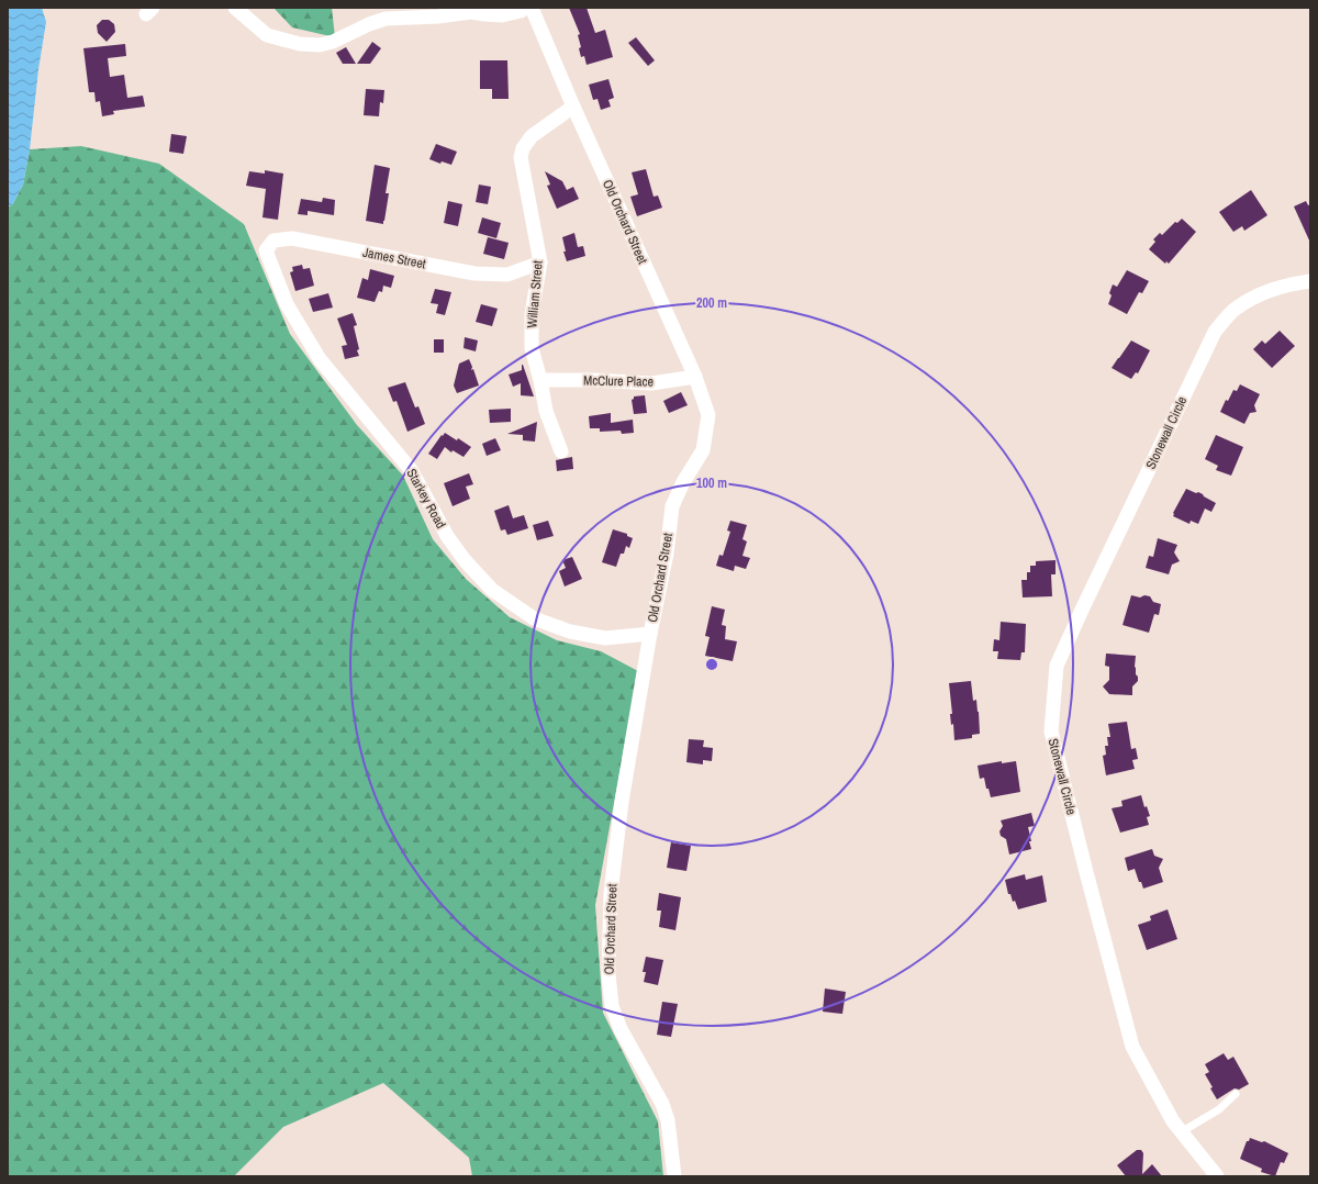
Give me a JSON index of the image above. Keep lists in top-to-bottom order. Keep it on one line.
{"streets":{"street":["Old Orchard Street","James Street","William Street","McClure Place","Stonewall Circle","Starkey Road"]},"crossings":[["Old Orchard Street","William Street"],["Old Orchard Street","McClure Place"],["Old Orchard Street","Starkey Road"],["James Street","William Street"],["James Street","Starkey Road"],["William Street","McClure Place"]],"rings":["200 m","100 m"]}
